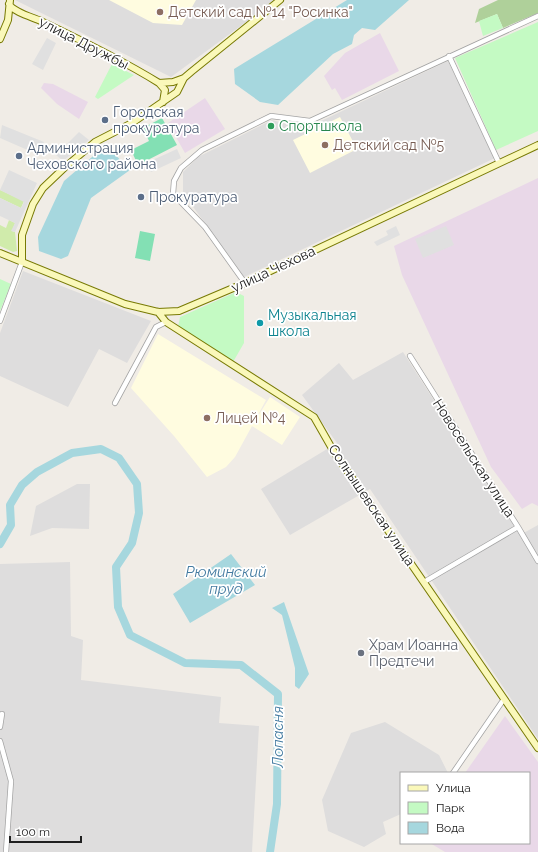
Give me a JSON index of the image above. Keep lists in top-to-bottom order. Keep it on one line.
{"streets":{"street":["улица Дружбы","улица Чехова","Новосельская улица","Солнышевская улица"]},"crossings":[["улица Чехова","Солнышевская улица"]],"water":["Рюминский пруд","Лопасня"],"places":["Детский сад №14 \"Росинка\"","Городская прокуратура","Спортшкола","Детский сад №5","Администрация Чеховского района","Прокуратура","Музыкальная школа","Лицей №4","Храм Иоанна Предтечи"],"legend":["Улица","Парк","Вода"],"scale_bar":"100 m"}
